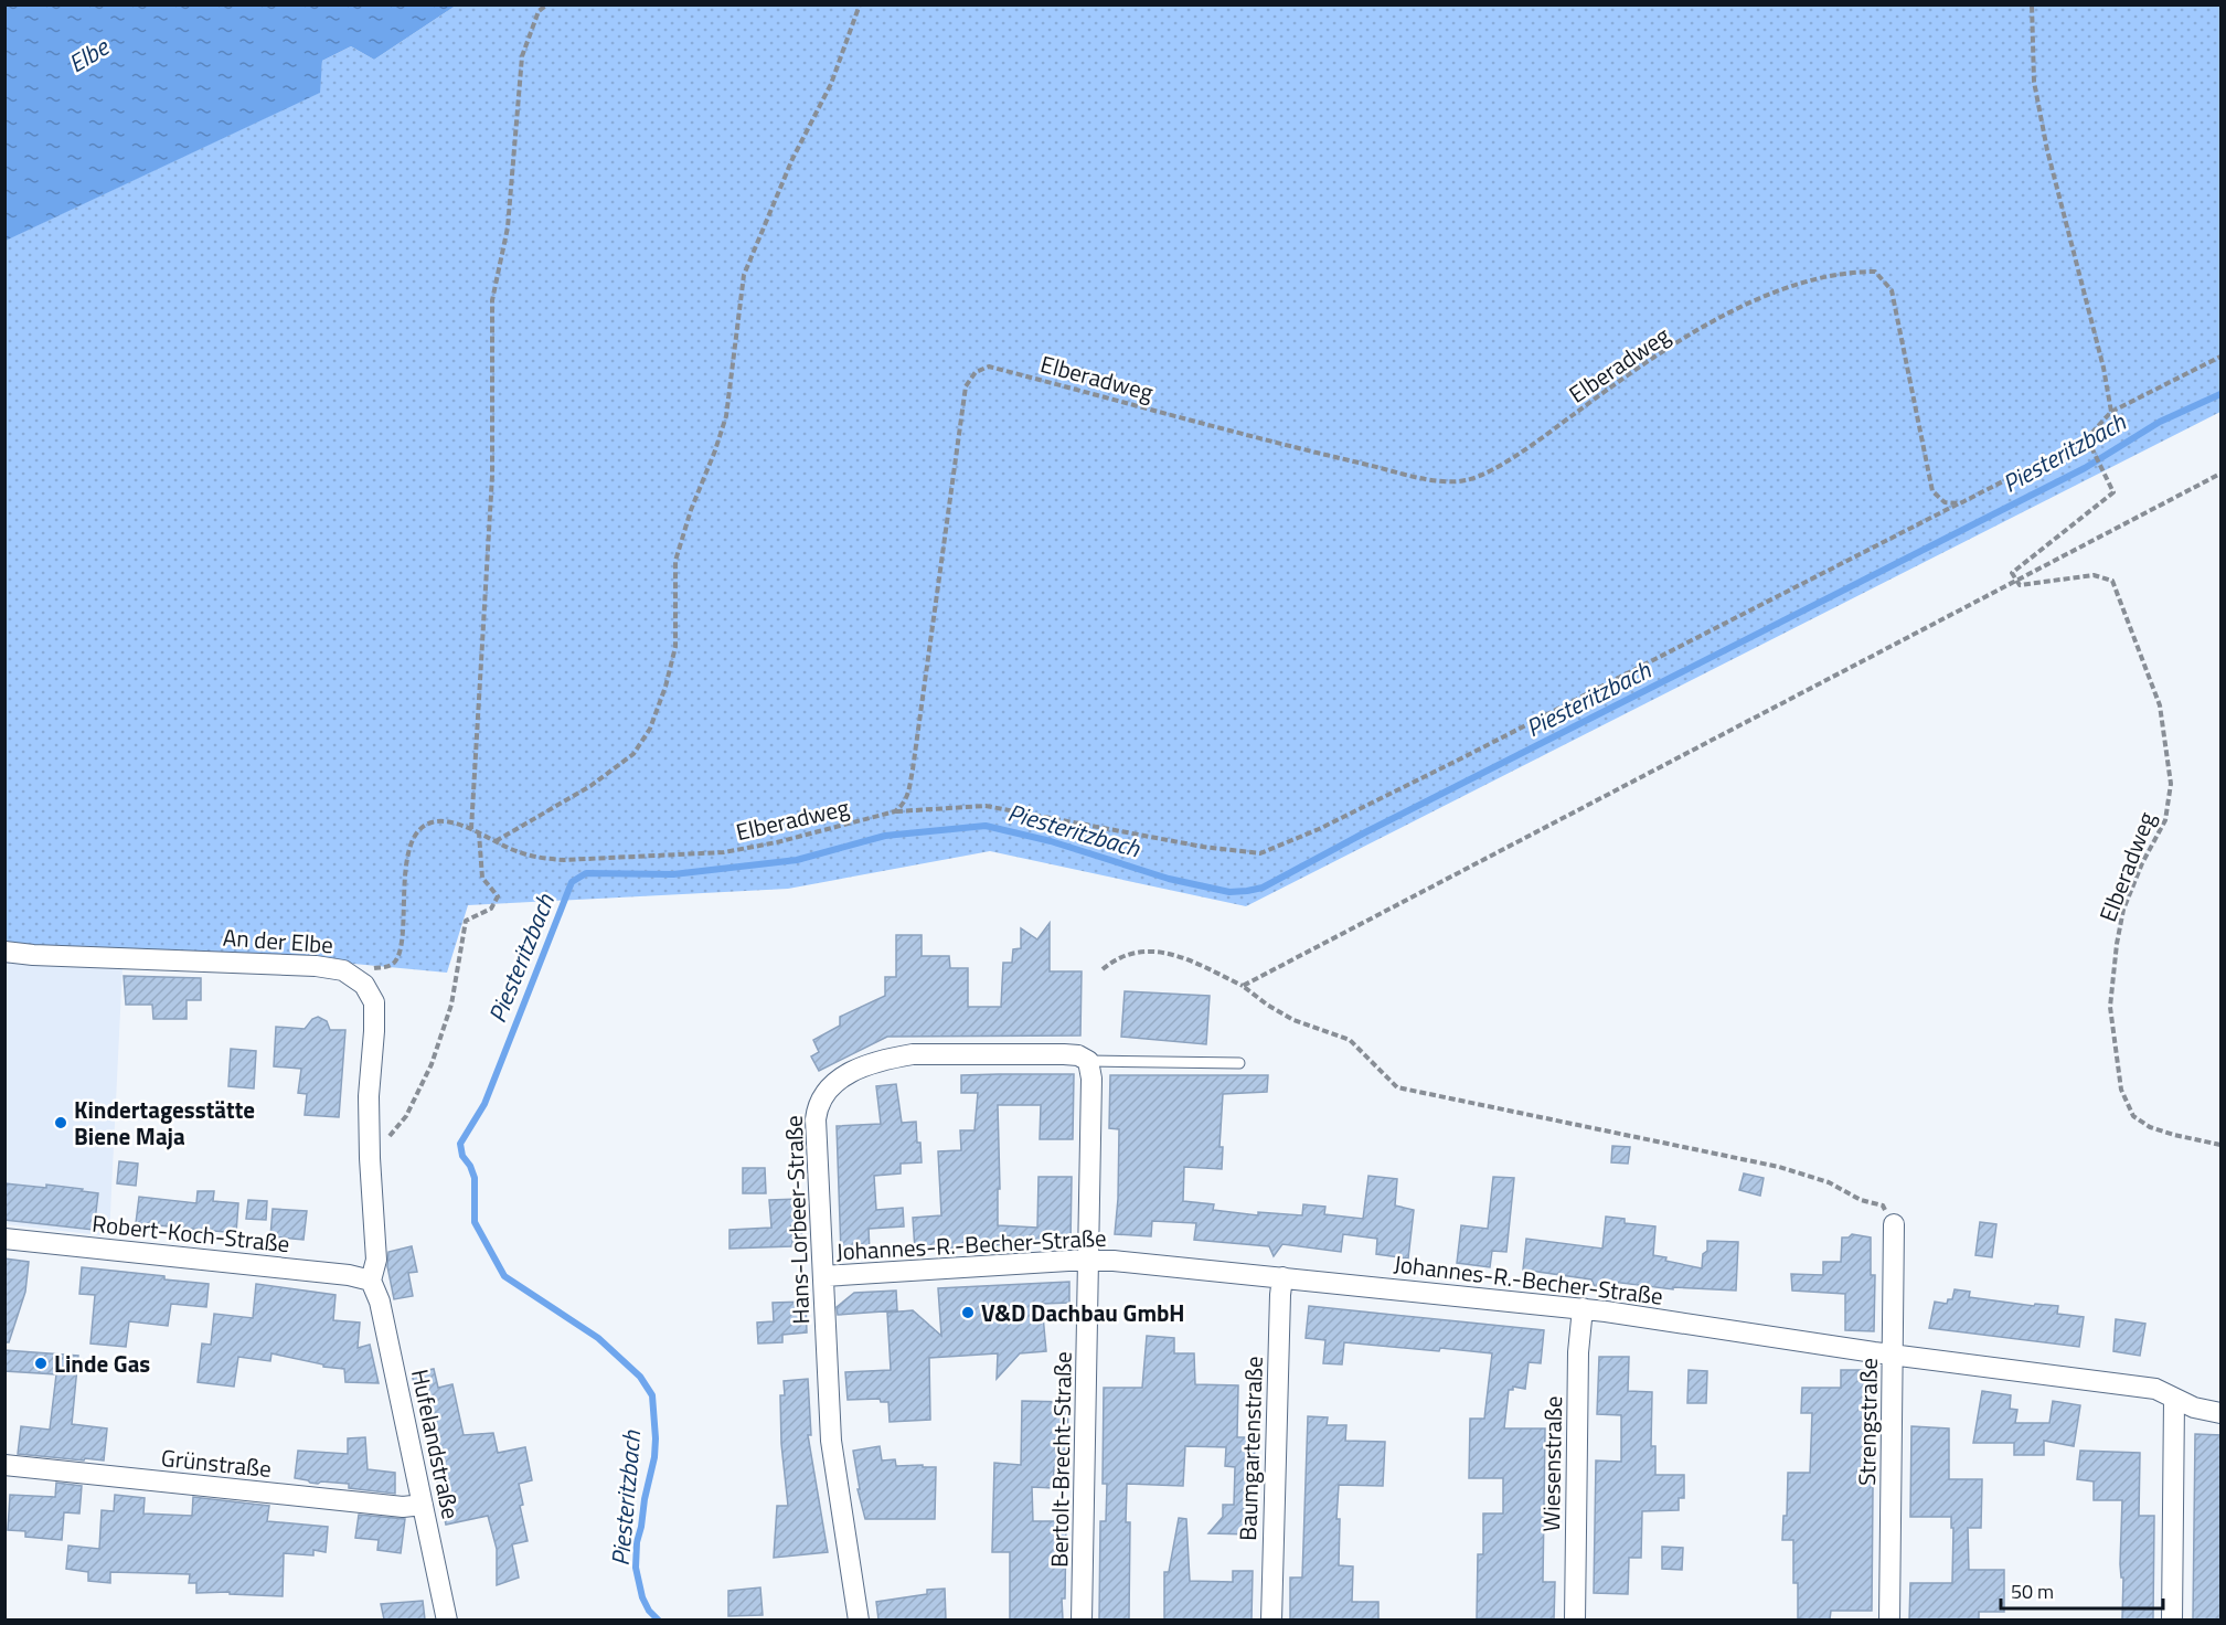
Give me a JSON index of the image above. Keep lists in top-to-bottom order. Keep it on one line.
{"streets":{"street":["An der Elbe","Hans-Lorbeer-Straße","Robert-Koch-Straße","Johannes-R.-Becher-Straße","Strengstraße","Hufelandstraße","Baumgartenstraße","Bertolt-Brecht-Straße","Grünstraße","Wiesenstraße"],"path":["Elberadweg"]},"crossings":[["Elberadweg","An der Elbe"],["An der Elbe","Robert-Koch-Straße"],["An der Elbe","Hufelandstraße"],["Hans-Lorbeer-Straße","Johannes-R.-Becher-Straße"],["Hans-Lorbeer-Straße","Bertolt-Brecht-Straße"],["Robert-Koch-Straße","Hufelandstraße"],["Johannes-R.-Becher-Straße","Strengstraße"],["Johannes-R.-Becher-Straße","Baumgartenstraße"],["Johannes-R.-Becher-Straße","Bertolt-Brecht-Straße"],["Johannes-R.-Becher-Straße","Wiesenstraße"],["Hufelandstraße","Grünstraße"]],"water":["Elbe","Piesteritzbach"],"places":["Kindertagesstätte Biene Maja","V&D Dachbau GmbH","Linde Gas"],"scale_bar":"50 m"}
